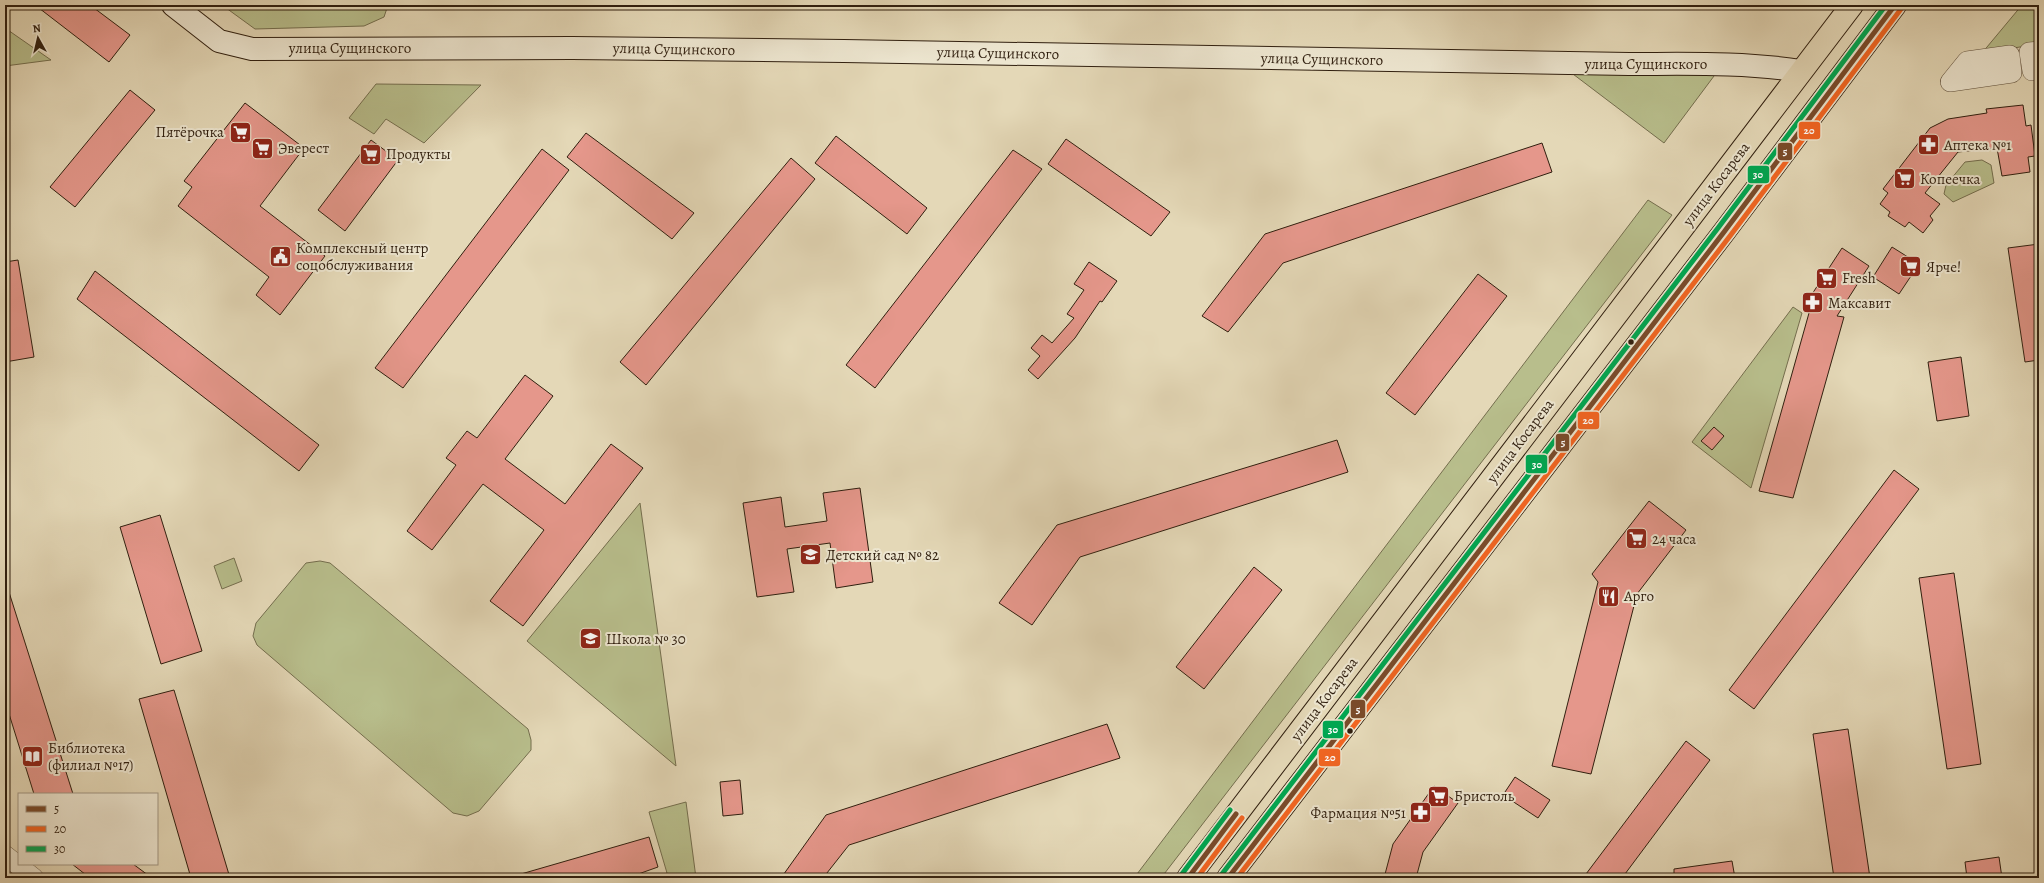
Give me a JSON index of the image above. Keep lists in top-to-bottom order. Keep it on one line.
{"streets":{"main road":["улица Сущинского","улица Косарева"]},"crossings":[["улица Сущинского","улица Косарева"]],"places":{"supermarket":["Пятёрочка","Эверест","Продукты","Копеечка","Ярче!","Fresh","24 часа","Бристоль"],"pharmacy":["Аптека №1","Максавит","Фармация №51"],"public building":["Комплексный центр соцобслуживания"],"school or university":["Детский сад № 82","Школа № 30"],"restaurant":["Арго"],"library":["Библиотека (филиал №17)"]},"lines":["transit line 5","transit line 30","transit line 20"],"legend":["5","20","30"],"north":"top"}
